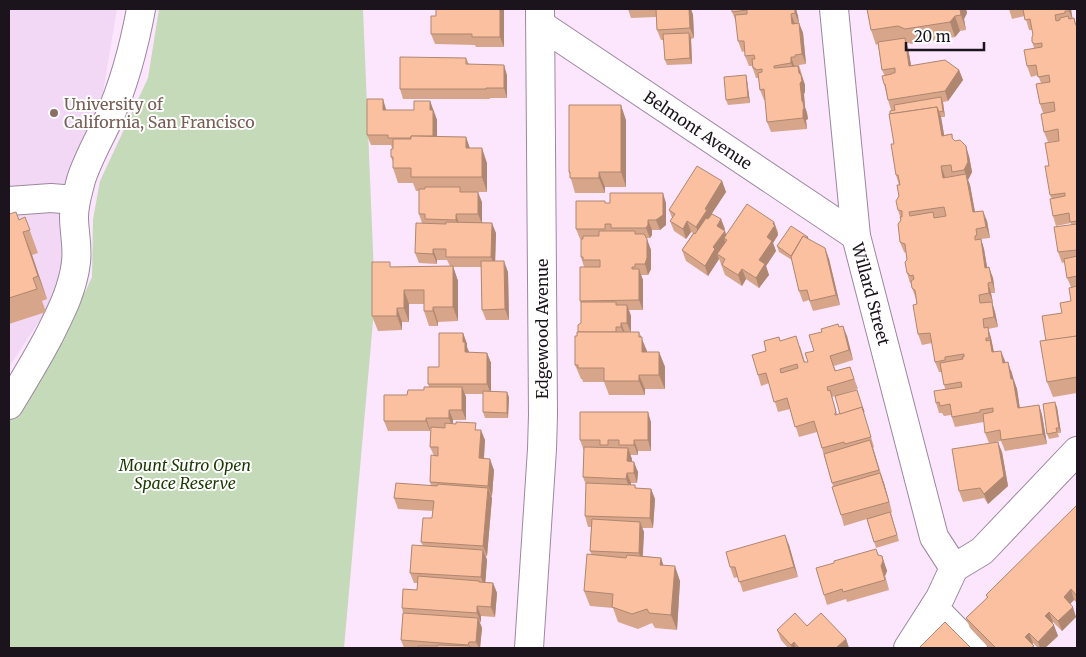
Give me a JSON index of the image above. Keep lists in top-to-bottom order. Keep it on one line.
{"streets":{"street":["Belmont Avenue","Willard Street","Edgewood Avenue"]},"crossings":[["Belmont Avenue","Willard Street"],["Belmont Avenue","Edgewood Avenue"]],"parks":["Mount Sutro Open Space Reserve"],"places":["University of California, San Francisco"],"scale_bar":"20 m"}
